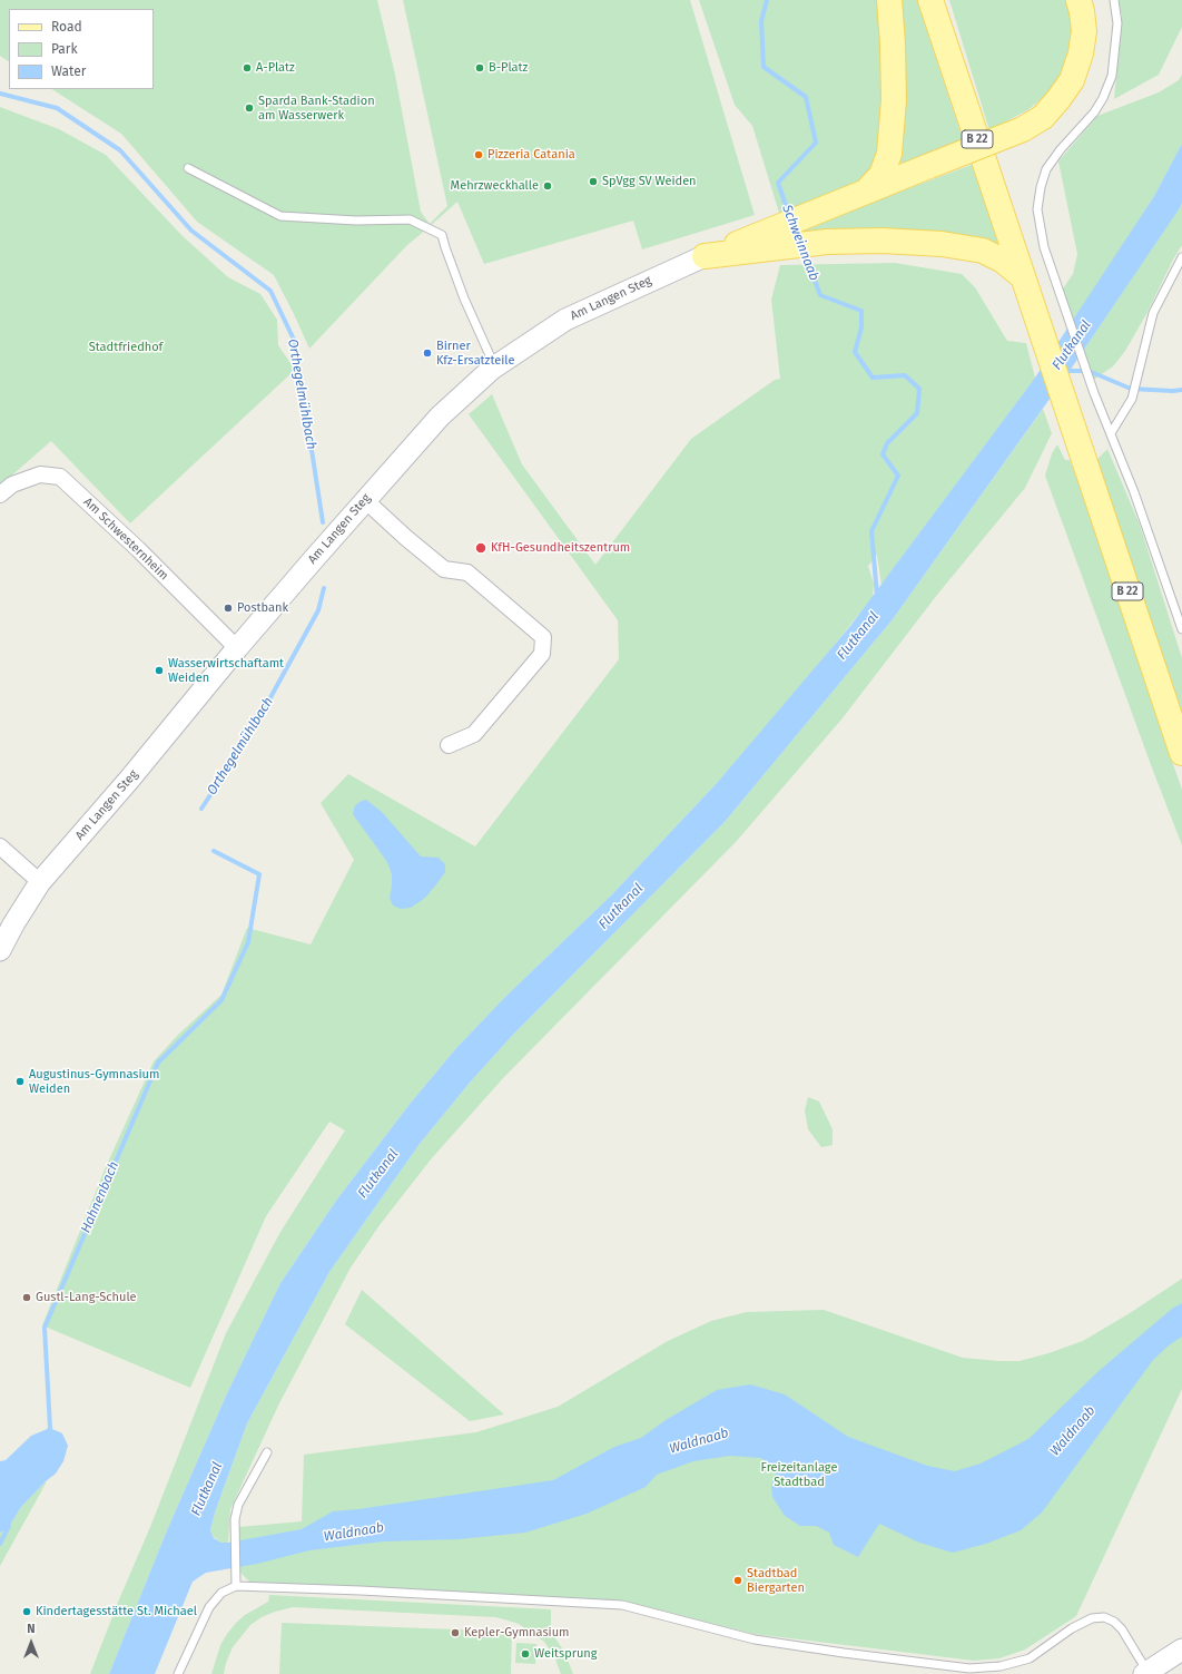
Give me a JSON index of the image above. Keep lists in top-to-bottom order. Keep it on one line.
{"streets":{"main road":["B 22"],"street":["Am Langen Steg","Am Schwesternheim"]},"crossings":[["Am Langen Steg","Am Schwesternheim"]],"water":["Schweinnaab","Flutkanal","Orthegelmühlbach","Hahnenbach","Waldnaab"],"parks":["Stadtfriedhof","Freizeitanlage Stadtbad"],"places":["A-Platz","B-Platz","Sparda Bank-Stadion am Wasserwerk","Pizzeria Catania","SpVgg SV Weiden","Mehrzweckhalle","Birner Kfz-Ersatzteile","KfH-Gesundheitszentrum","Postbank","Wasserwirtschaftamt Weiden","Augustinus-Gymnasium Weiden","Gustl-Lang-Schule","Stadtbad Biergarten","Kindertagesstätte St. Michael","Kepler-Gymnasium","Weitsprung"],"legend":["Road","Park","Water"],"north":"top"}
